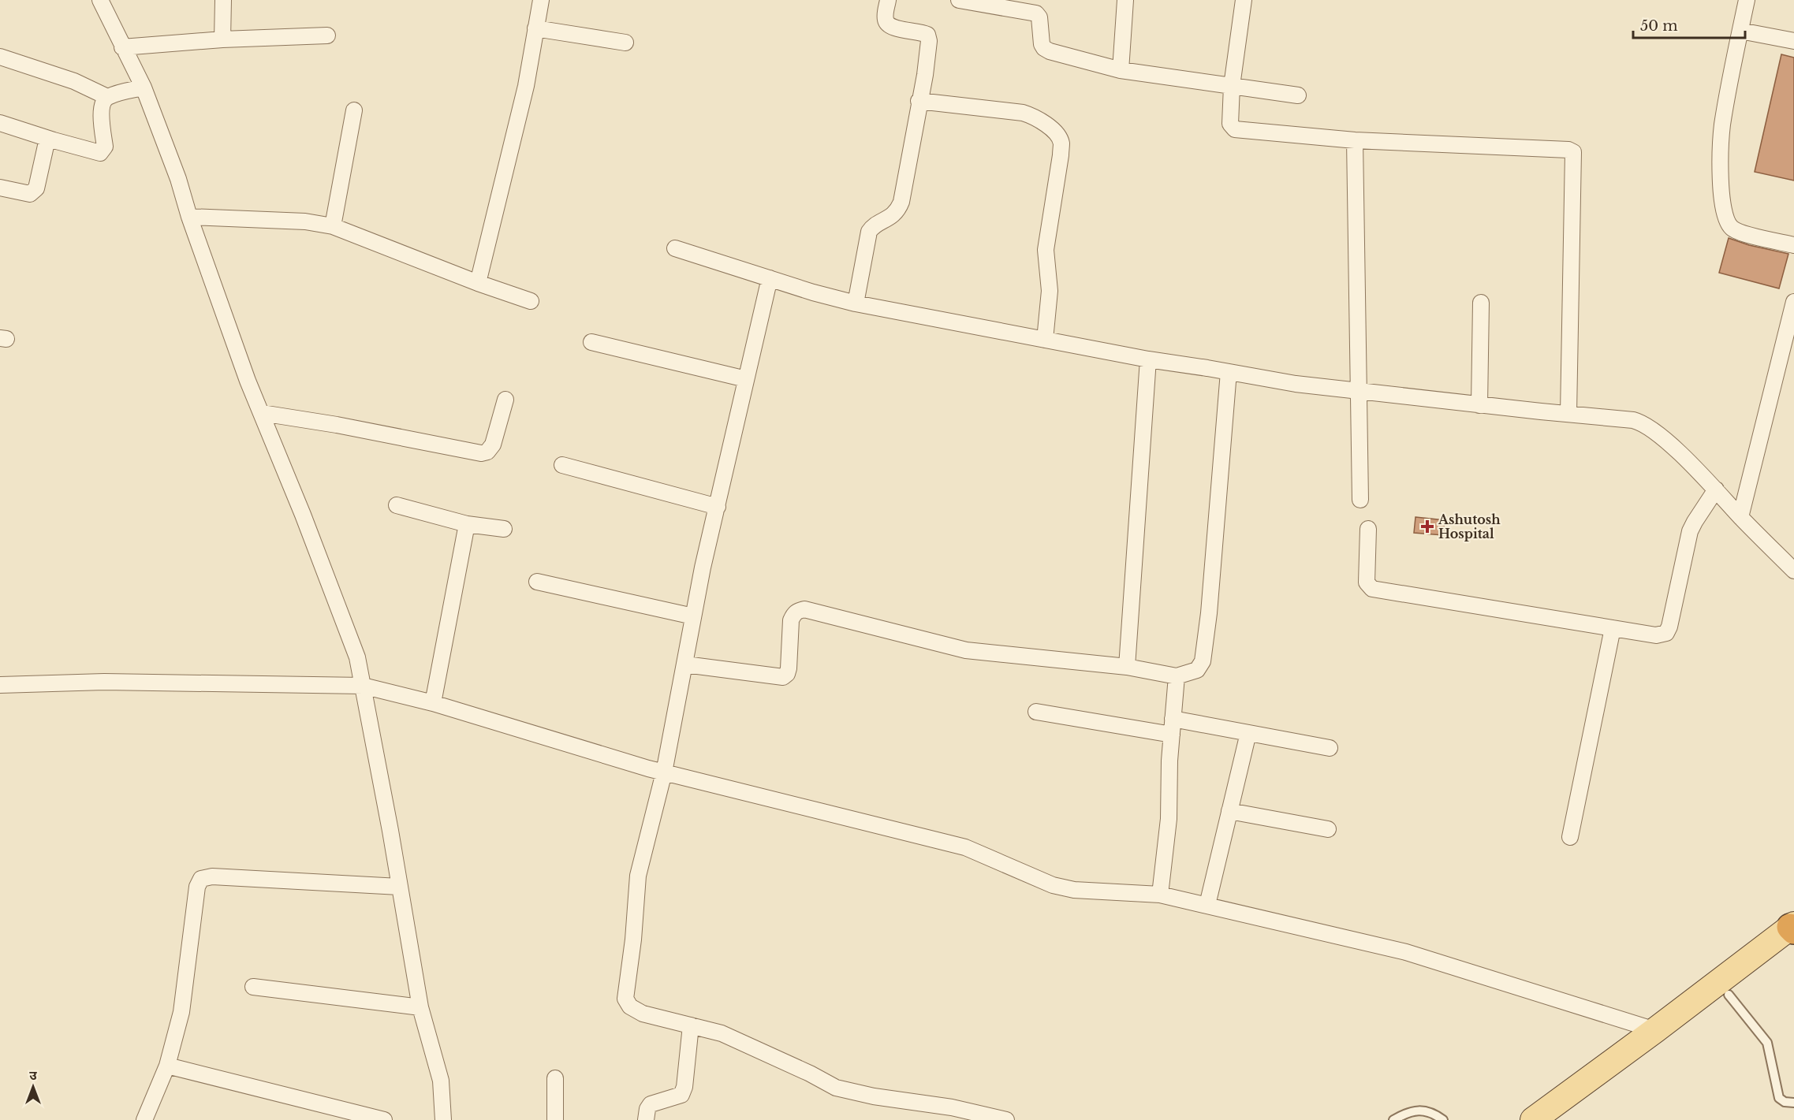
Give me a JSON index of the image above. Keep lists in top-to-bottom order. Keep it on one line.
{"places":{"health":["Ashutosh Hospital"]},"scale_bar":"50 m","north":"top"}
